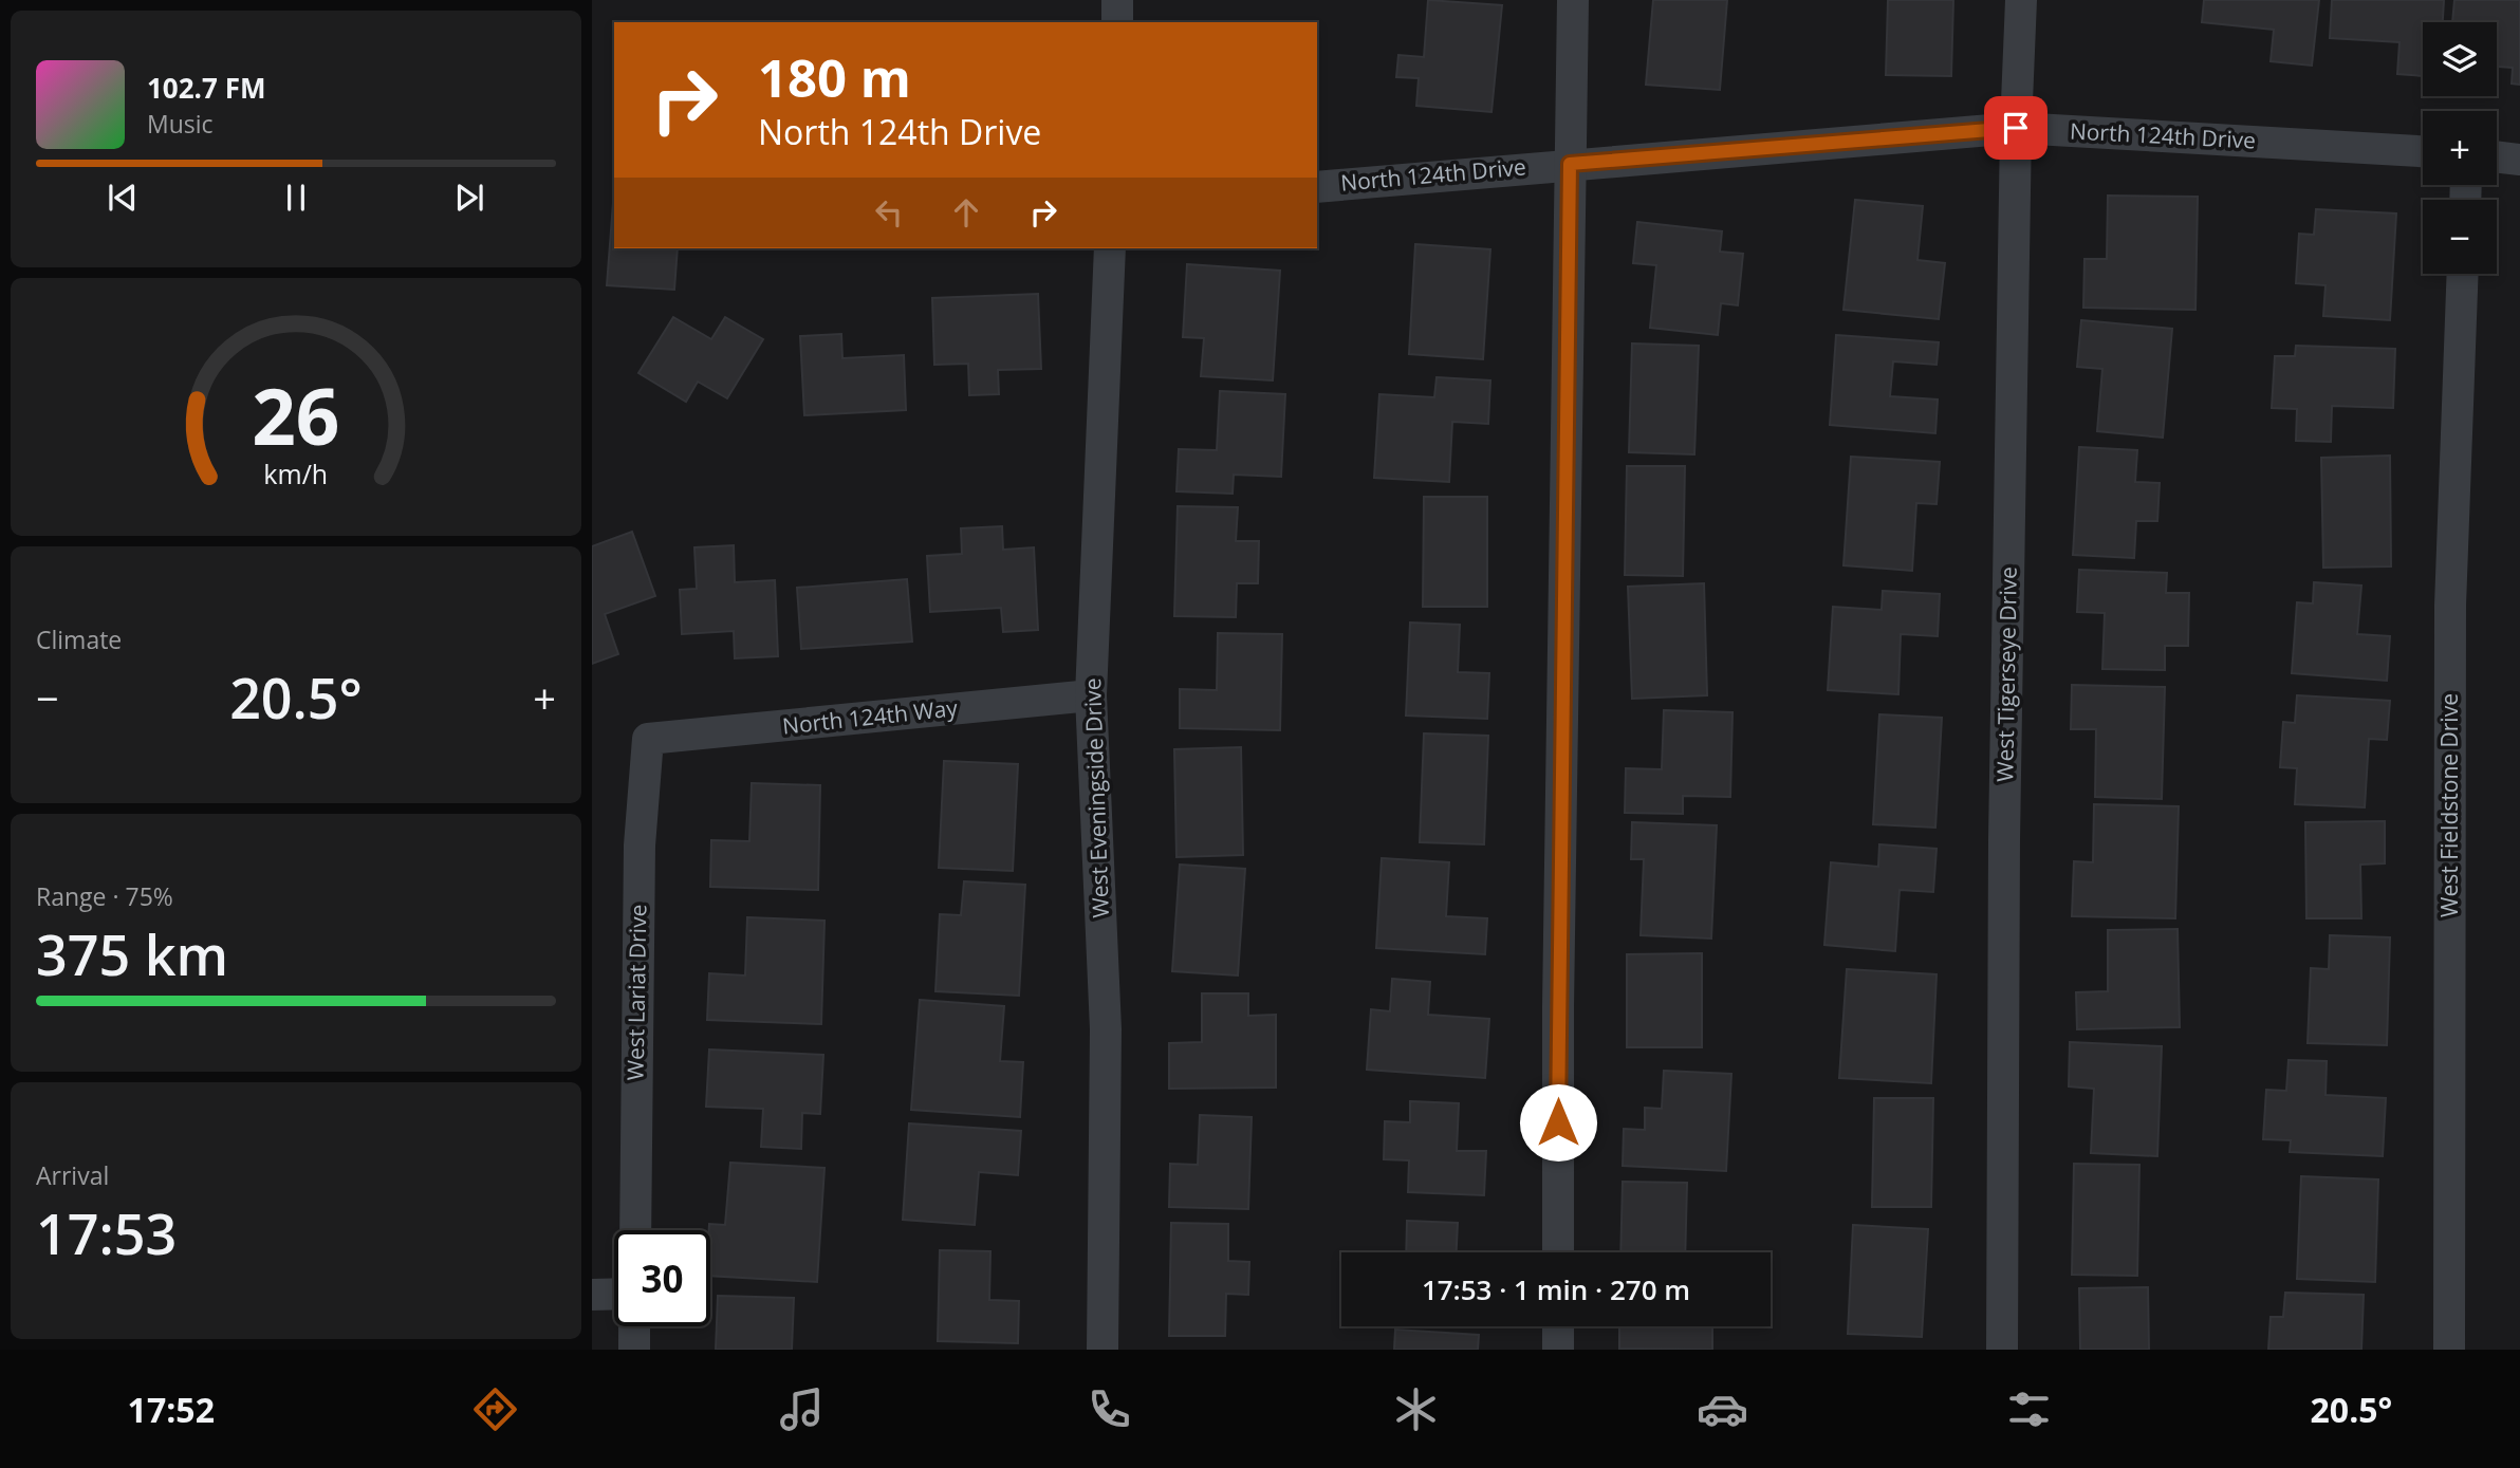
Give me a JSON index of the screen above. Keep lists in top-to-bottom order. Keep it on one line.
{"streets":{"street":["North 124th Drive","West Tigerseye Drive","North 124th Way","West Eveningside Drive","West Fieldstone Drive","West Lariat Drive"]},"crossings":[["North 124th Drive","West Tigerseye Drive"],["North 124th Way","West Eveningside Drive"],["North 124th Way","West Lariat Drive"]],"page":{"map_buttons":["+","−"],"turn":["180 m","North 124th Drive"],"song":["102.7 FM","Music"],"tile":["Climate",["Range · 75%","375 km"],["Arrival","17:53"]],"heat":["−","20.5°","+"],"limit":"30","trip":"17:53 · 1 min · 270 m","tabs":["17:52","20.5°"],"gauge":["26","km/h"]}}
